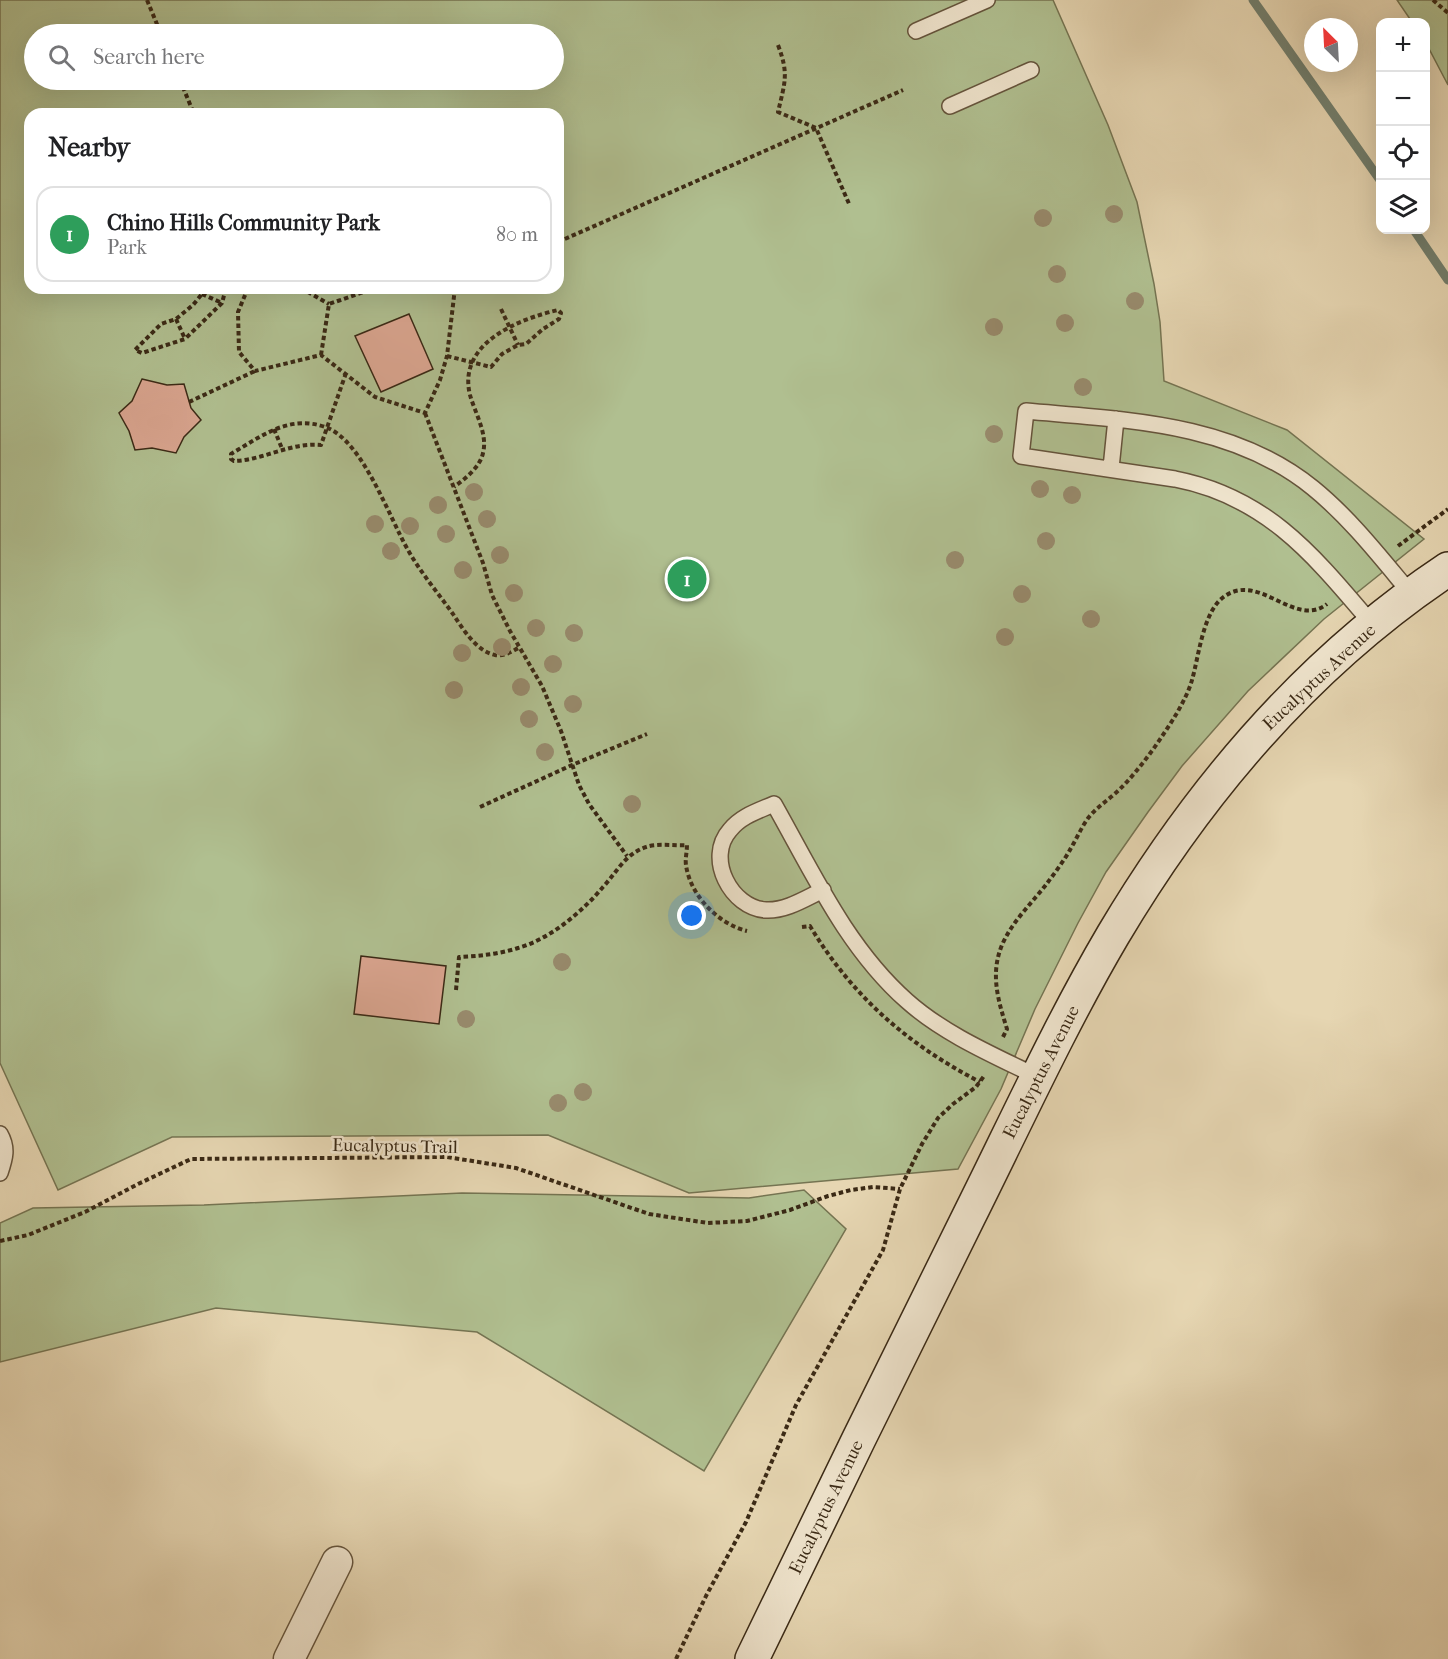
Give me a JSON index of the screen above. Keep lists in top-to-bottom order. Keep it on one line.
{"streets":{"street":["Eucalyptus Avenue"],"path":["Eucalyptus Trail"]},"north":"top left","page":{"map_buttons":["+","−"],"search":"Search here","heading":"Nearby","list":[{"mark":"1","name":"Chino Hills Community Park","note":"Park","value":"80 m"}],"pins":"1"}}
